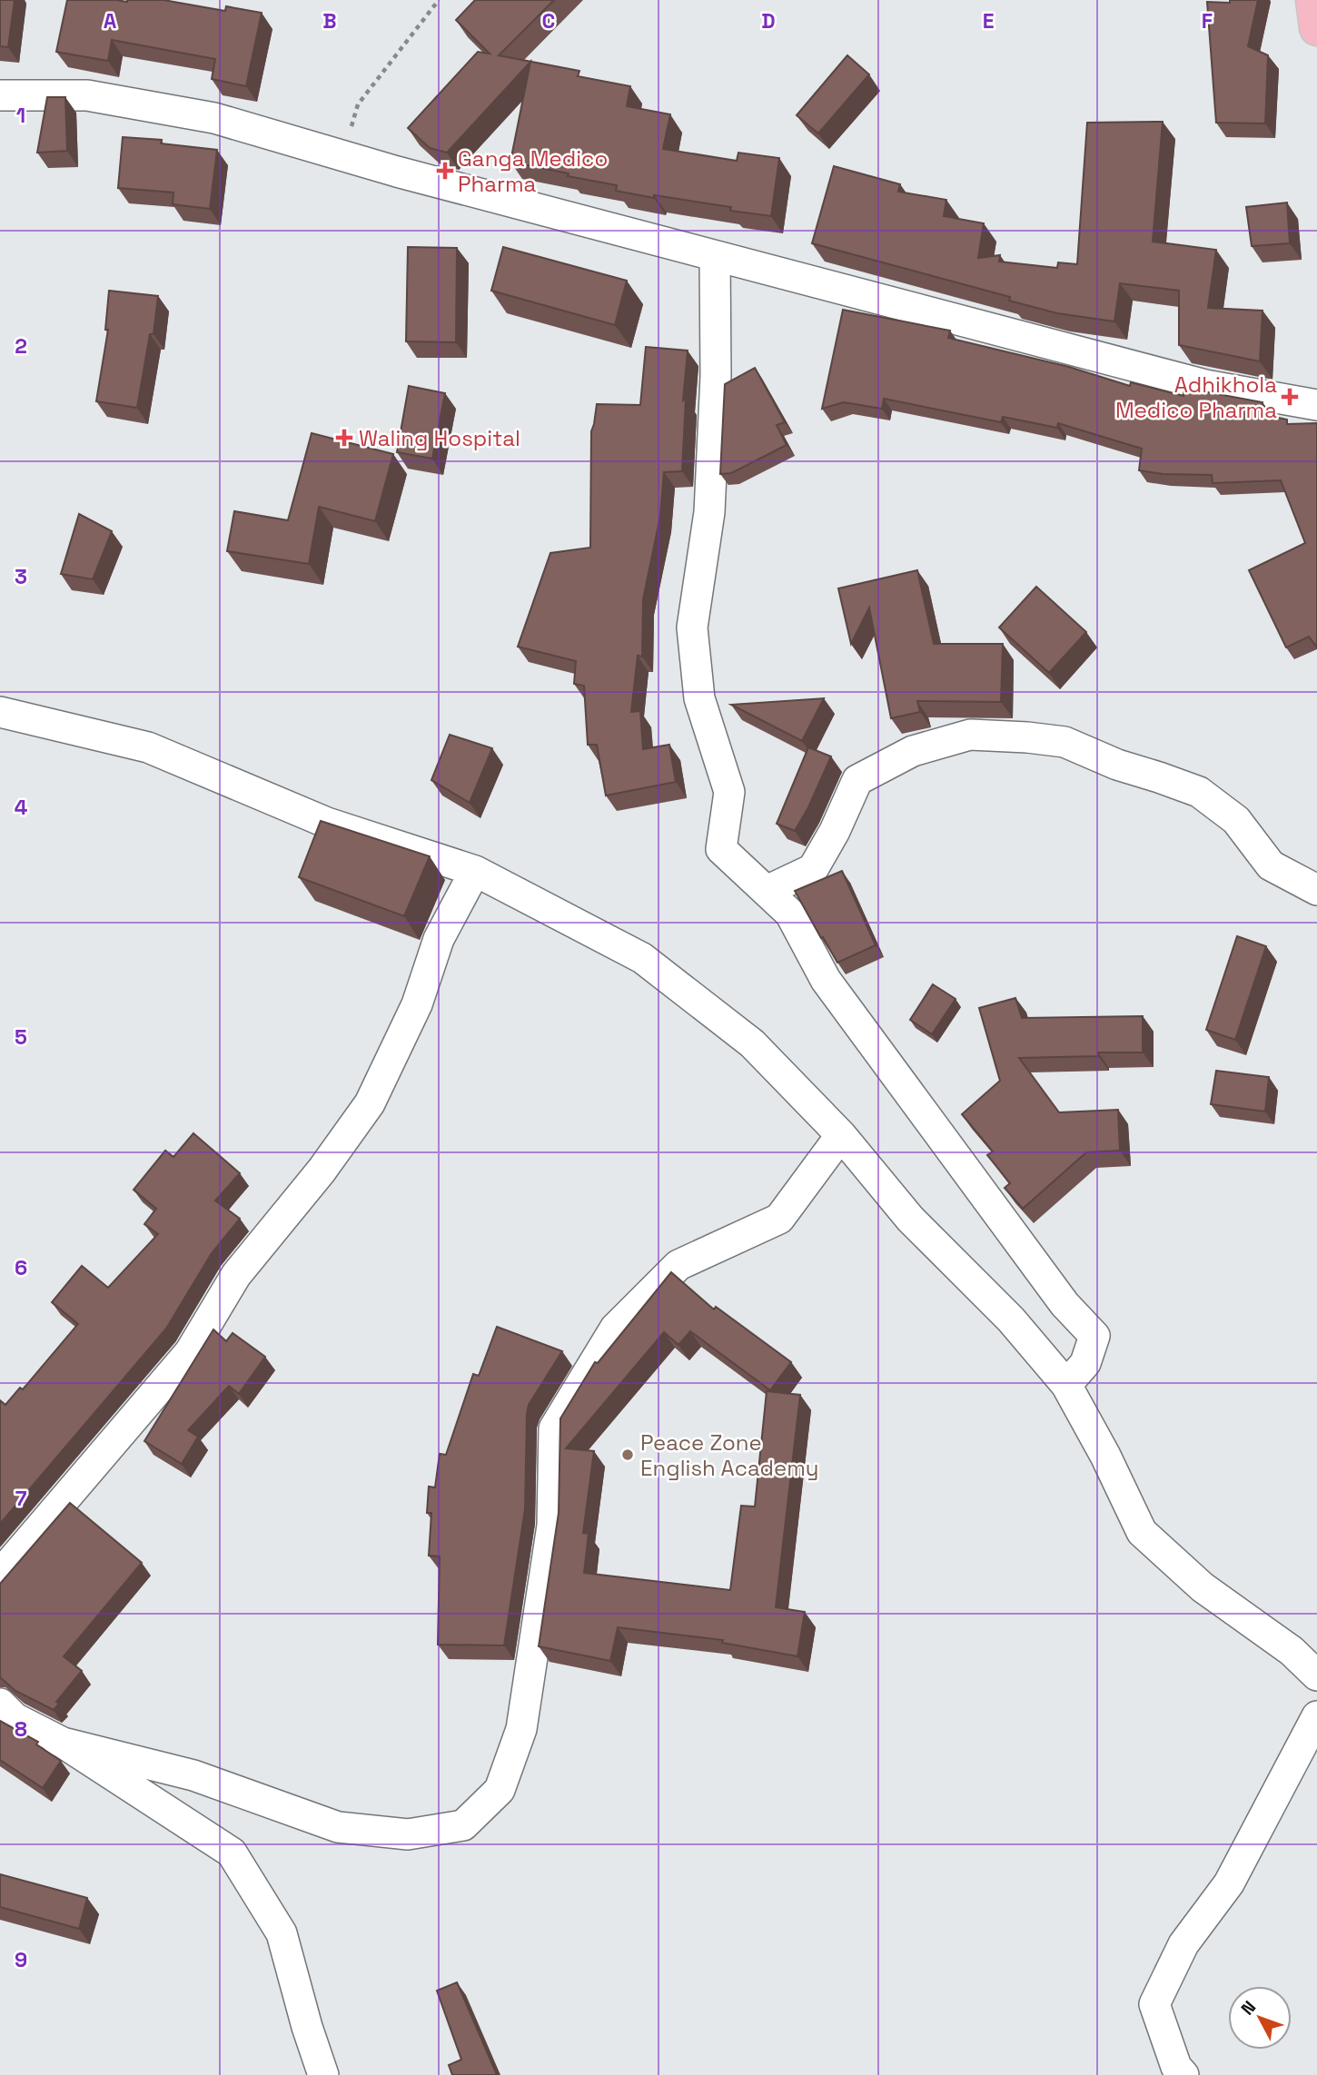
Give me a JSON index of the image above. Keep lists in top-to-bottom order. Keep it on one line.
{"places":{"health":["Ganga Medico Pharma","Adhikhola Medico Pharma","Waling Hospital"],"other":["Peace Zone English Academy"]},"north":"top left","grid":{"columns":["A","B","C","D","E","F"],"rows":["1","2","3","4","5","6","7","8","9"]}}
